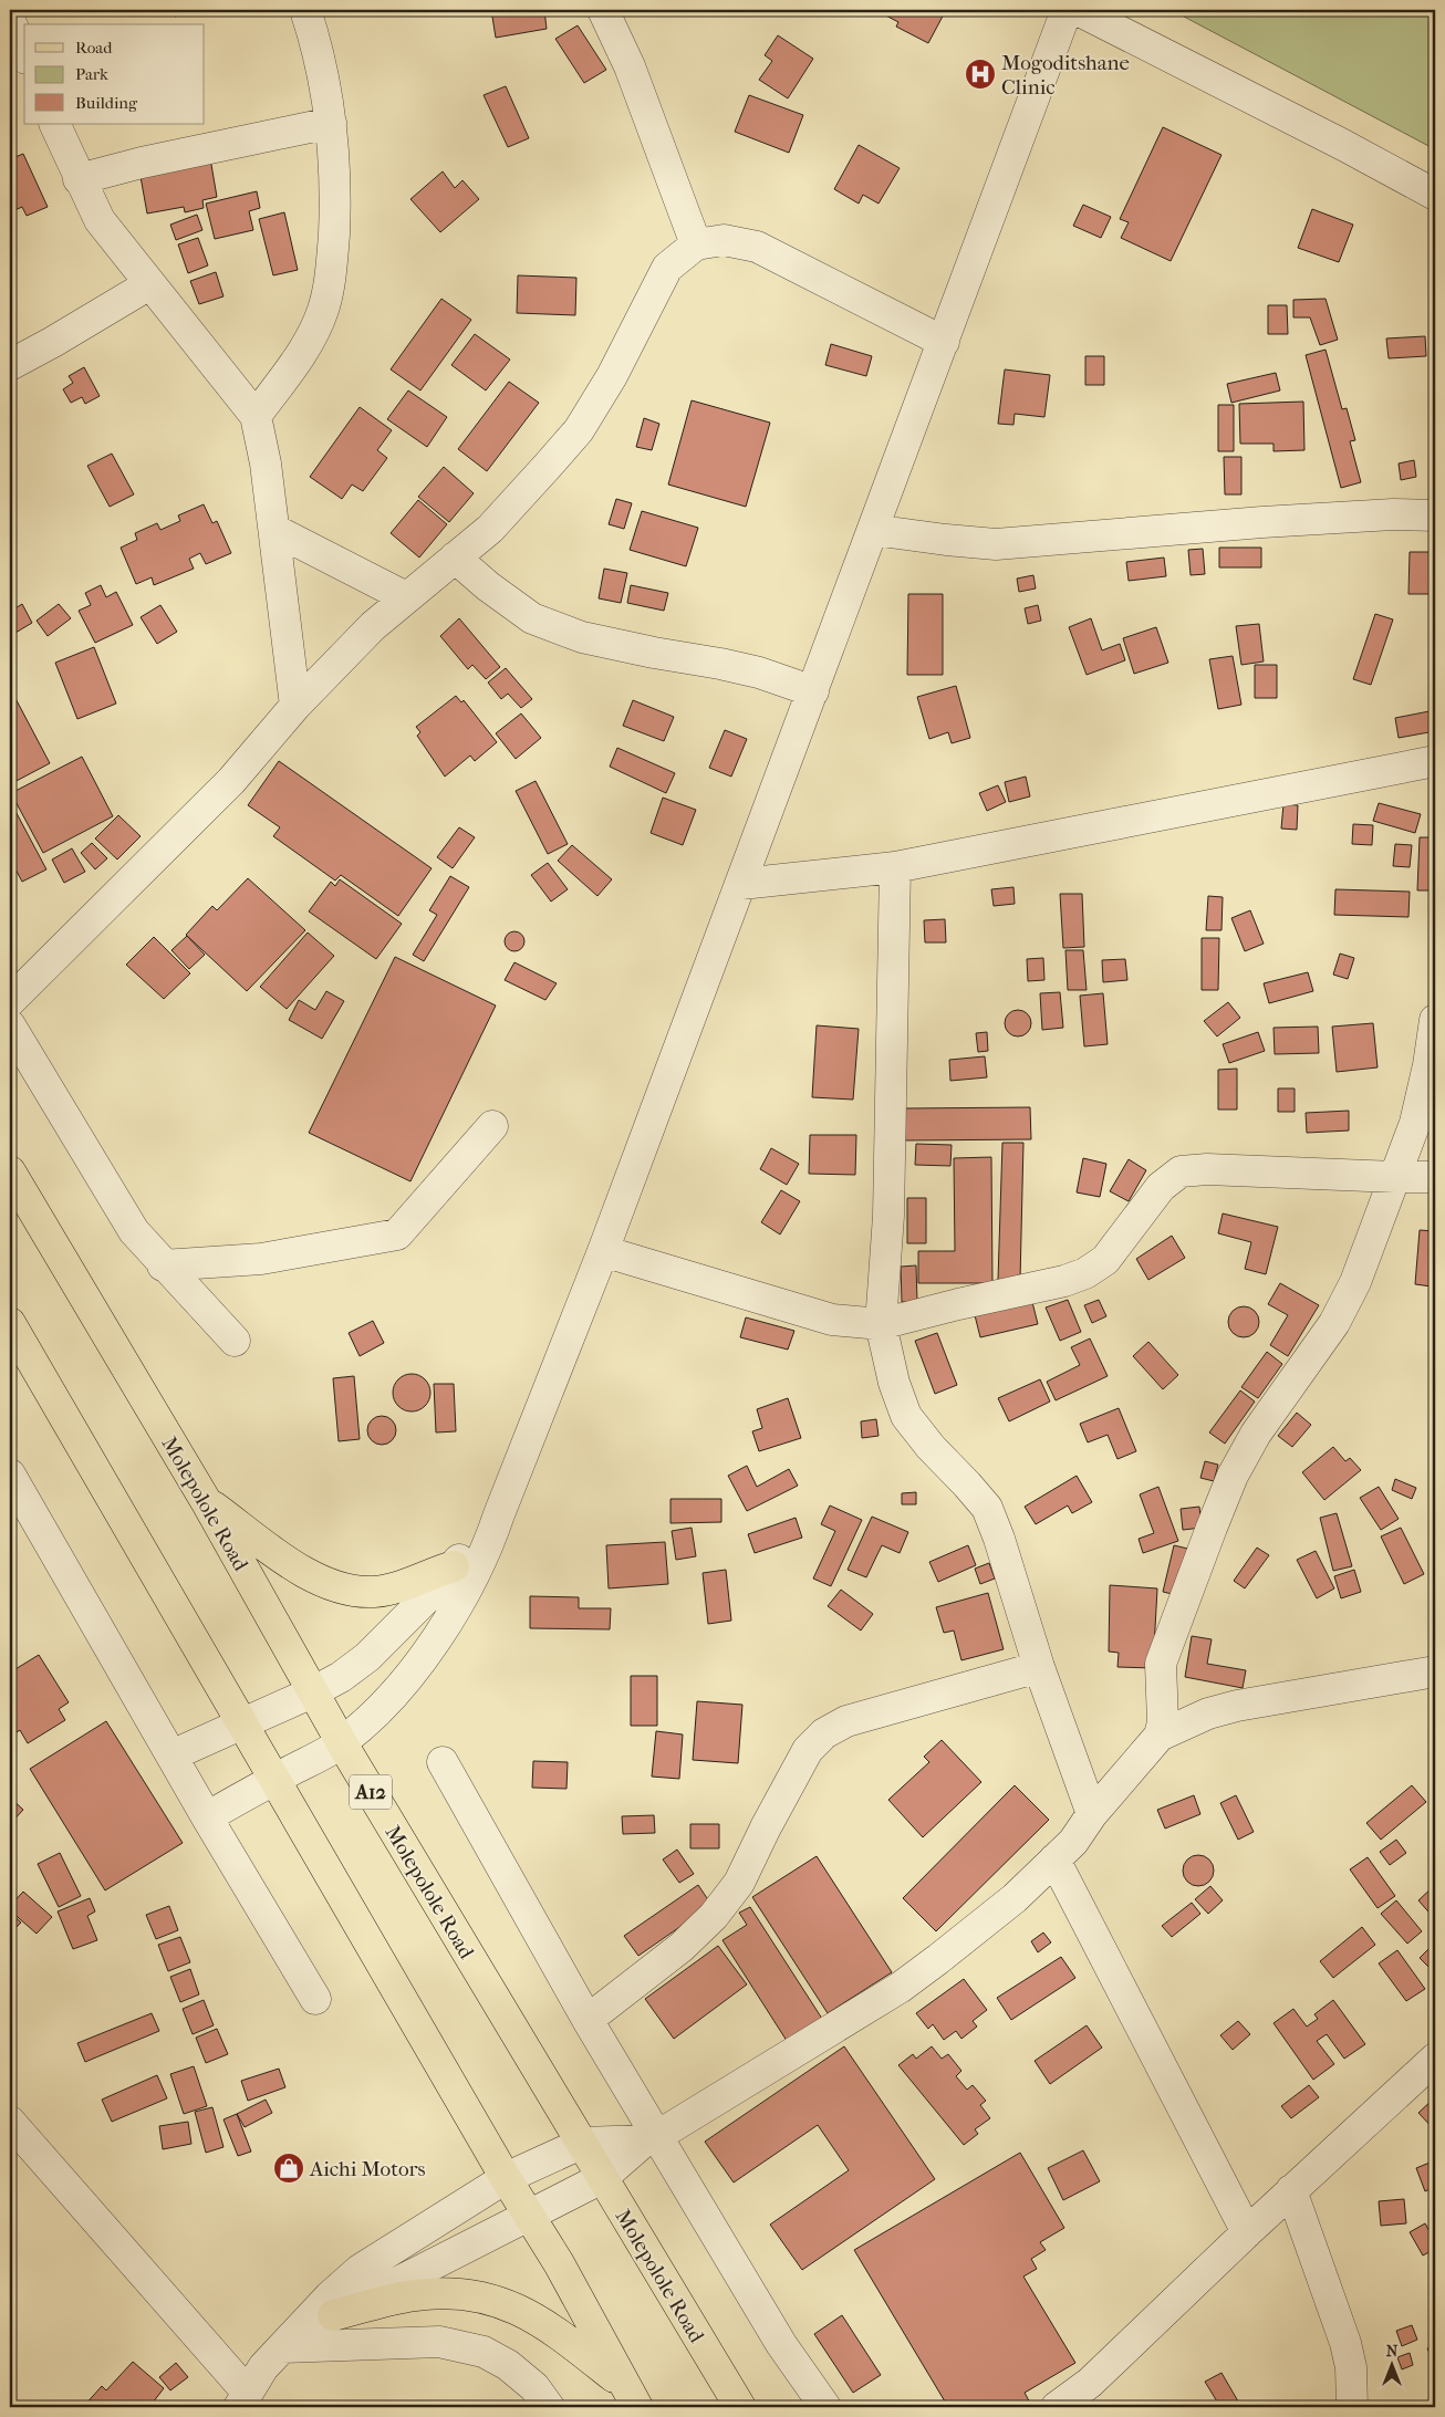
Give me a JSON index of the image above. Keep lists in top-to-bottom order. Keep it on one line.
{"streets":{"main road":["Molepolole Road","A12"]},"places":{"hospital":["Mogoditshane Clinic"],"shop":["Aichi Motors"]},"legend":["Road","Park","Building"],"north":"top"}
